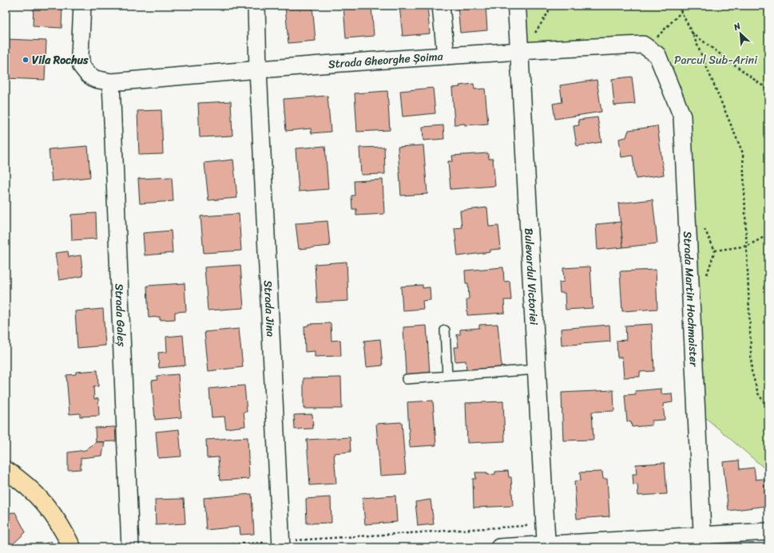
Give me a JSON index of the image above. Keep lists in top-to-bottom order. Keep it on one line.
{"streets":{"main road":["Bulevardul Victoriei"],"street":["Strada Gheorghe Șoima","Strada Martin Hochmaister","Strada Jina","Strada Galeș"]},"crossings":[["Strada Gheorghe Șoima","Bulevardul Victoriei"],["Strada Gheorghe Șoima","Strada Martin Hochmaister"],["Strada Gheorghe Șoima","Strada Jina"],["Strada Gheorghe Șoima","Strada Galeș"]],"parks":["Parcul Sub-Arini"],"places":["Vila Rochus"],"north":"top left"}
